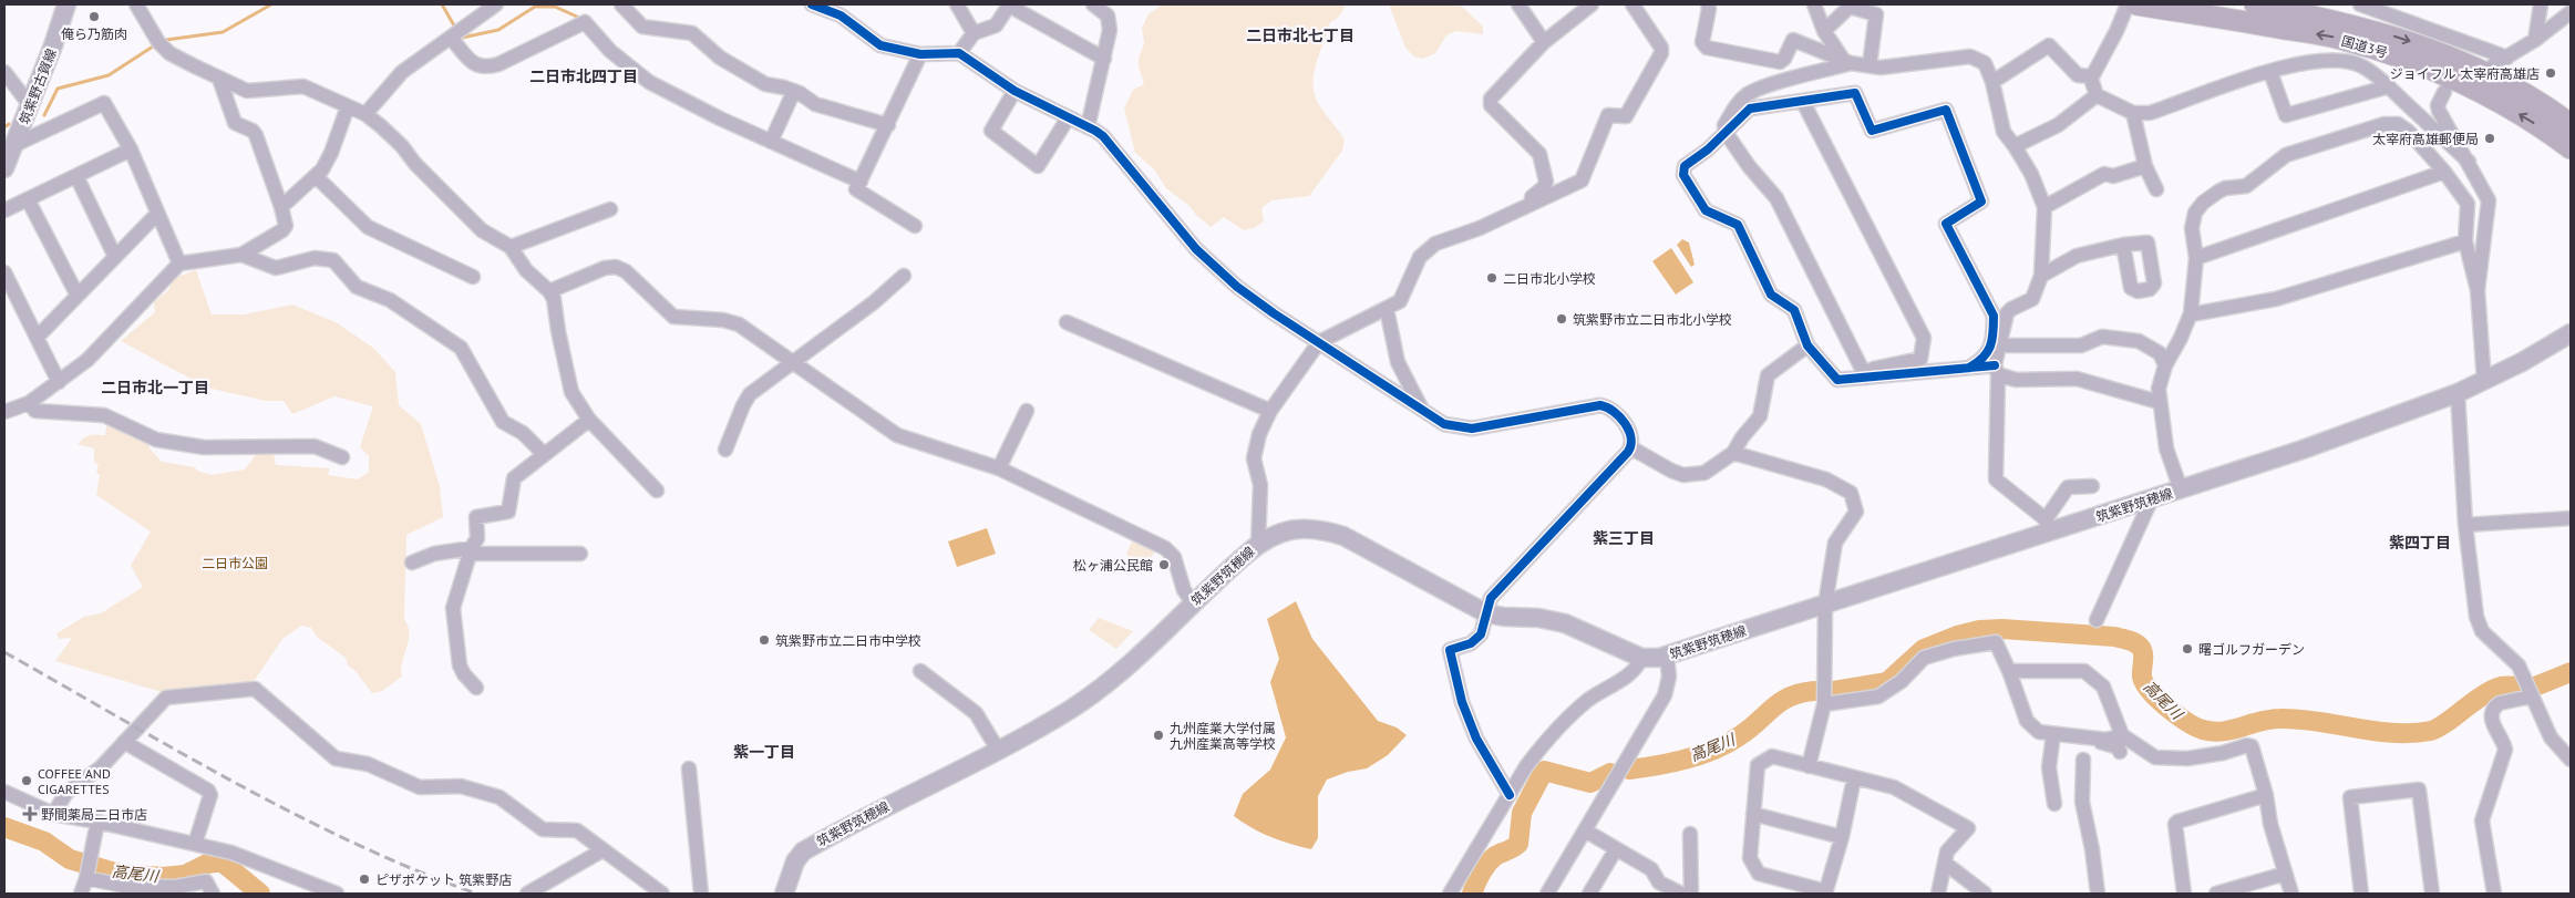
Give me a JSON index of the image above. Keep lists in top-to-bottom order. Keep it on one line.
{"streets":{"highway":["国道3号"],"main road":["筑紫野古賀線","筑紫野筑穂線"]},"districts":["二日市北七丁目","二日市北四丁目","二日市北一丁目","紫三丁目","紫四丁目","紫一丁目"],"water":["高尾川"],"parks":["二日市公園"],"places":{"other":["俺ら乃筋肉","ジョイフル 太宰府高雄店","太宰府高雄郵便局","二日市北小学校","筑紫野市立二日市北小学校","松ヶ浦公民館","筑紫野市立二日市中学校","曙ゴルフガーデン","九州産業大学付属 九州産業高等学校","COFFEE AND CIGARETTES","ピザポケット 筑紫野店"],"health":["野間薬局二日市店"]}}
